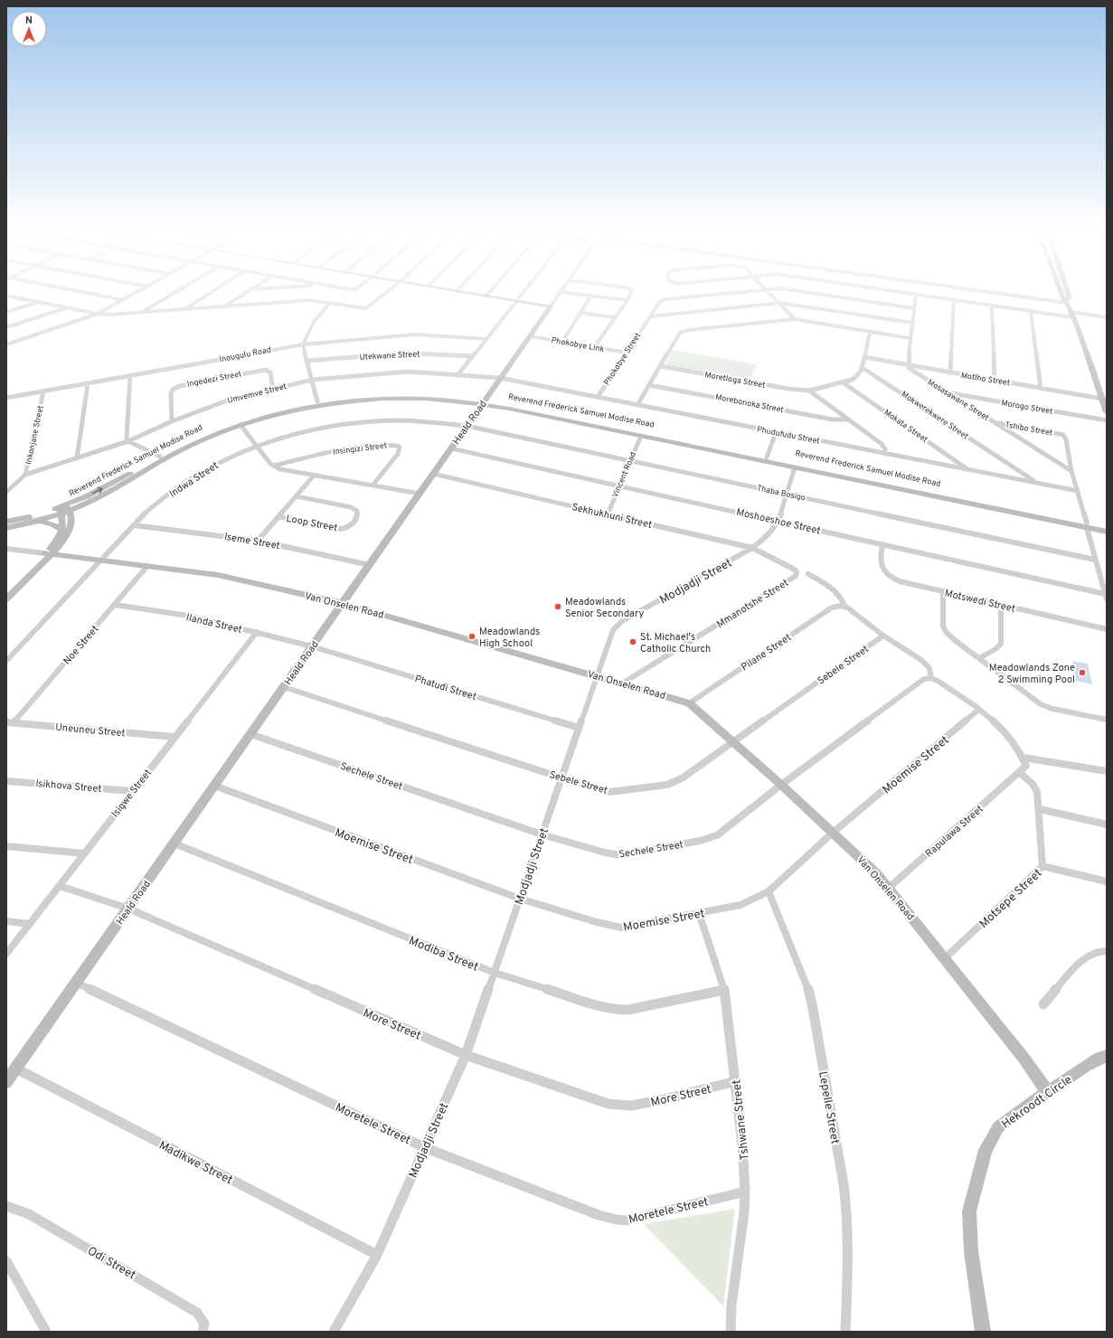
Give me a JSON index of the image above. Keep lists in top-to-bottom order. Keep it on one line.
{"streets":{"street":["Phokobye Link","Inougulu Road","Utekwane Street","Phokobye Street","Ingedezi Street","Motlho Street","Moretloga Street","Umvemve Street","Mosasawane Street","Morebonoka Street","Morogo Street","Reverend Frederick Samuel Modise Road","Mokwerekwere Street","Heald Road","Mokata Street","Tshibo Street","Inkonjane Street","Phudufudu Street","Insingizi Street","Vincent Road","Indwa Street","Thaba Bosigo","Sekhukhuni Street","Moshoeshoe Street","Loop Street","Iseme Street","Modjadji Street","Motswedi Street","Mmanotshe Street","Van Onselen Road","Ilanda Street","Noe Street","Pilane Street","Sebele Street","Phatudi Street","Uneuneu Street","Moemise Street","Sechele Street","Isikhova Street","Isigwe Street","Rapulawa Street","Motsepe Street","Modiba Street","More Street","Hekroodt Circle","Lepelle Street","Tshwane Street","Moretele Street","Madikwe Street","Odi Street"]},"crossings":[["Phokobye Link","Phokobye Street"],["Phokobye Link","Heald Road"],["Inougulu Road","Inkonjane Street"],["Phokobye Street","Phudufudu Street"],["Ingedezi Street","Umvemve Street"],["Motlho Street","Mosasawane Street"],["Moretloga Street","Mokwerekwere Street"],["Moretloga Street","Mokata Street"],["Umvemve Street","Heald Road"],["Umvemve Street","Inkonjane Street"],["Umvemve Street","Phudufudu Street"],["Mosasawane Street","Morogo Street"],["Mosasawane Street","Tshibo Street"],["Reverend Frederick Samuel Modise Road","Heald Road"],["Reverend Frederick Samuel Modise Road","Vincent Road"],["Reverend Frederick Samuel Modise Road","Modjadji Street"],["Mokwerekwere Street","Phudufudu Street"],["Heald Road","Phudufudu Street"],["Heald Road","Indwa Street"],["Heald Road","Thaba Bosigo"],["Heald Road","Sekhukhuni Street"],["Heald Road","Moshoeshoe Street"],["Heald Road","Iseme Street"],["Heald Road","Van Onselen Road"],["Heald Road","Ilanda Street"],["Heald Road","Sebele Street"],["Heald Road","Phatudi Street"],["Heald Road","Moemise Street"],["Heald Road","Sechele Street"],["Heald Road","Modiba Street"],["Heald Road","More Street"],["Heald Road","Moretele Street"],["Heald Road","Madikwe Street"],["Mokata Street","Phudufudu Street"],["Vincent Road","Thaba Bosigo"],["Vincent Road","Sekhukhuni Street"],["Vincent Road","Moshoeshoe Street"],["Indwa Street","Thaba Bosigo"],["Indwa Street","Iseme Street"],["Indwa Street","Van Onselen Road"],["Thaba Bosigo","Modjadji Street"],["Sekhukhuni Street","Modjadji Street"],["Sekhukhuni Street","Mmanotshe Street"],["Moshoeshoe Street","Modjadji Street"],["Moshoeshoe Street","Motswedi Street"],["Modjadji Street","Van Onselen Road"],["Modjadji Street","Sebele Street"],["Modjadji Street","Phatudi Street"],["Modjadji Street","Moemise Street"],["Modjadji Street","Sechele Street"],["Modjadji Street","Modiba Street"],["Modjadji Street","More Street"],["Modjadji Street","Moretele Street"],["Modjadji Street","Madikwe Street"],["Mmanotshe Street","Van Onselen Road"],["Van Onselen Road","Noe Street"],["Van Onselen Road","Pilane Street"],["Van Onselen Road","Sebele Street"],["Van Onselen Road","Moemise Street"],["Van Onselen Road","Sechele Street"],["Van Onselen Road","Rapulawa Street"],["Van Onselen Road","Motsepe Street"],["Van Onselen Road","Hekroodt Circle"],["Ilanda Street","Noe Street"],["Ilanda Street","Phatudi Street"],["Ilanda Street","Isigwe Street"],["Noe Street","Uneuneu Street"],["Uneuneu Street","Isigwe Street"],["Moemise Street","Lepelle Street"],["Moemise Street","Tshwane Street"],["Isikhova Street","Isigwe Street"],["Isigwe Street","More Street"],["Modiba Street","Tshwane Street"],["More Street","Tshwane Street"],["Tshwane Street","Moretele Street"]],"places":["Meadowlands Senior Secondary","Meadowlands High School","St. Michael's Catholic Church","Meadowlands Zone 2 Swimming Pool"],"north":"top"}
